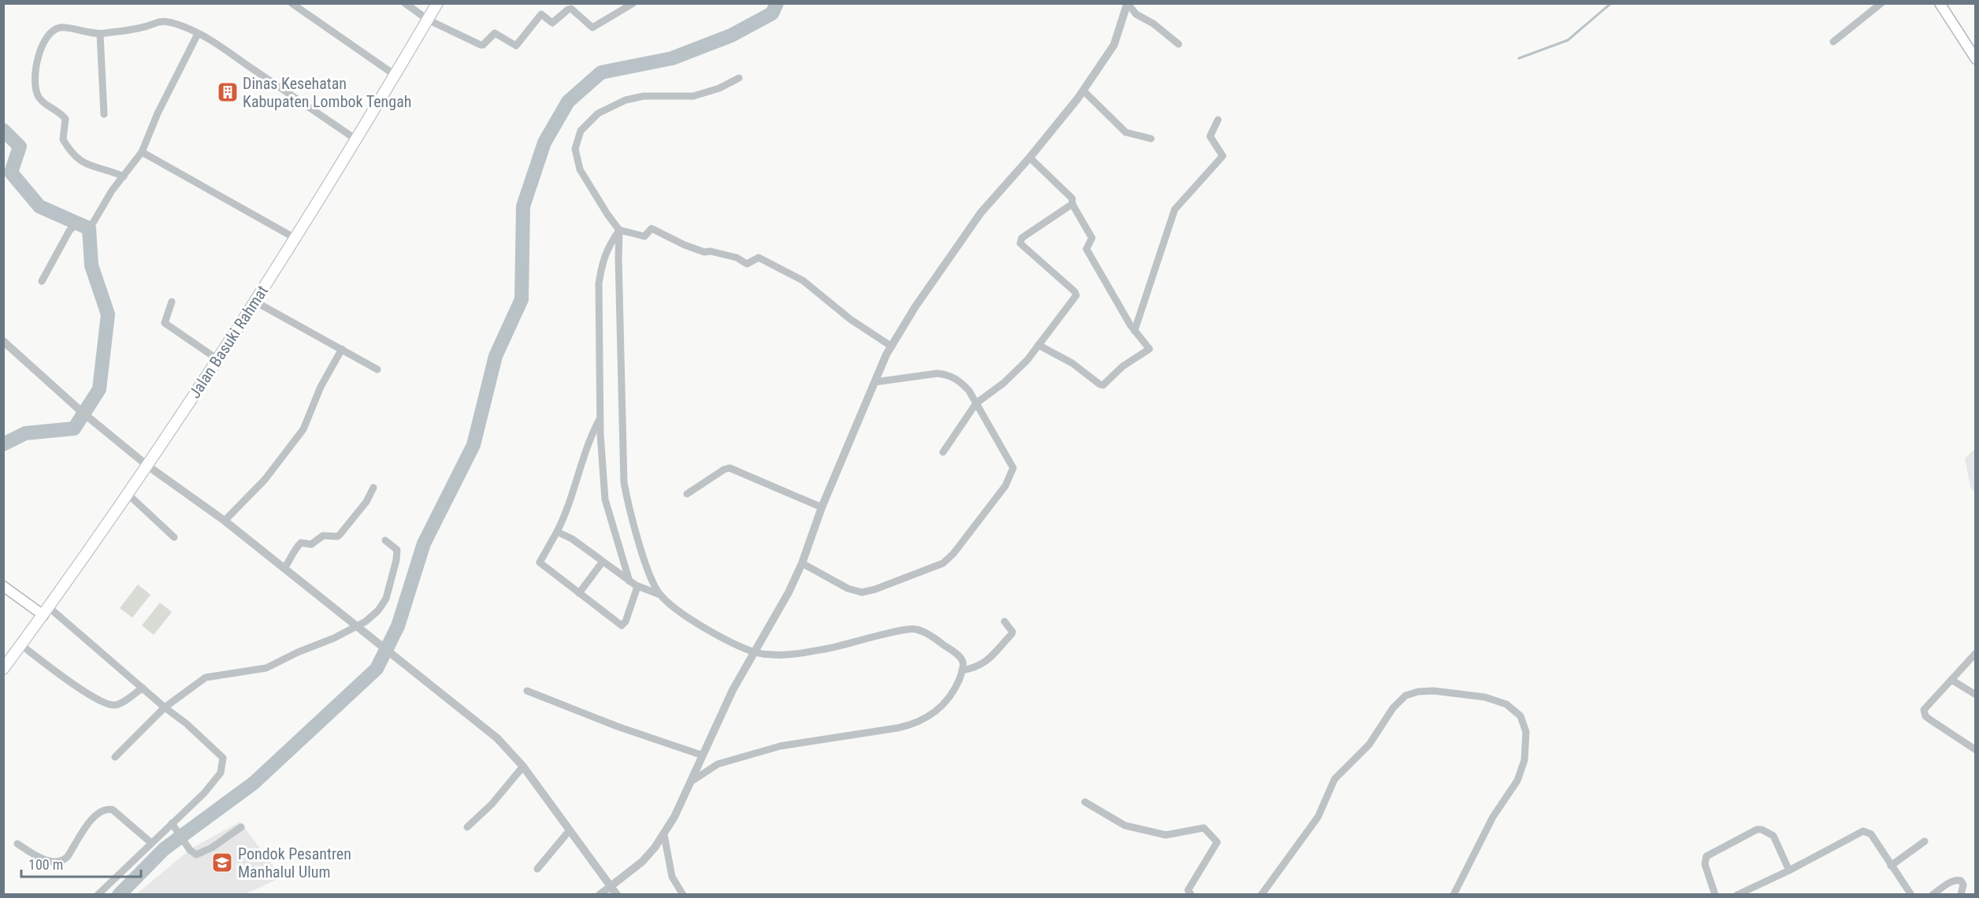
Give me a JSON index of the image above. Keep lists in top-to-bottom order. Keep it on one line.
{"streets":{"main road":["Jalan Basuki Rahmat"]},"places":{"building":["Dinas Kesehatan Kabupaten Lombok Tengah"],"school or university":["Pondok Pesantren Manhalul Ulum"]},"scale_bar":"100 m"}
